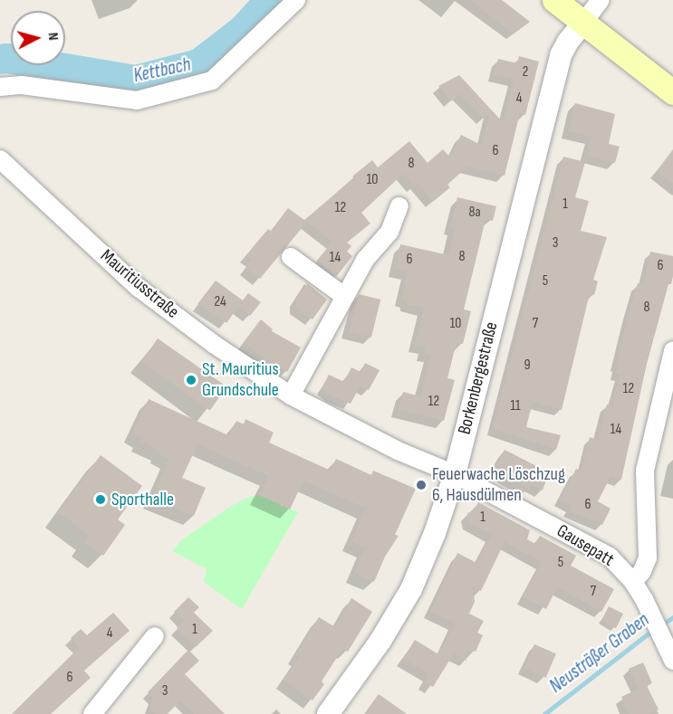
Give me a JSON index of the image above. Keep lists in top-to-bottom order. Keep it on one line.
{"streets":{"street":["Mauritiusstraße","Borkenbergestraße","Gausepatt"]},"crossings":[["Mauritiusstraße","Borkenbergestraße"],["Mauritiusstraße","Gausepatt"],["Borkenbergestraße","Gausepatt"]],"water":["Kettbach","Neusträßer Graben"],"places":["St. Mauritius Grundschule","Feuerwache Löschzug 6, Hausdülmen","Sporthalle"],"house_numbers":["2","4","6","8","10","1","12","8a","3","8","14","6","6","5","24","8","10","7","9","12","12","11","14","6","1","5","7","1","4","6","3"],"north":"right"}
